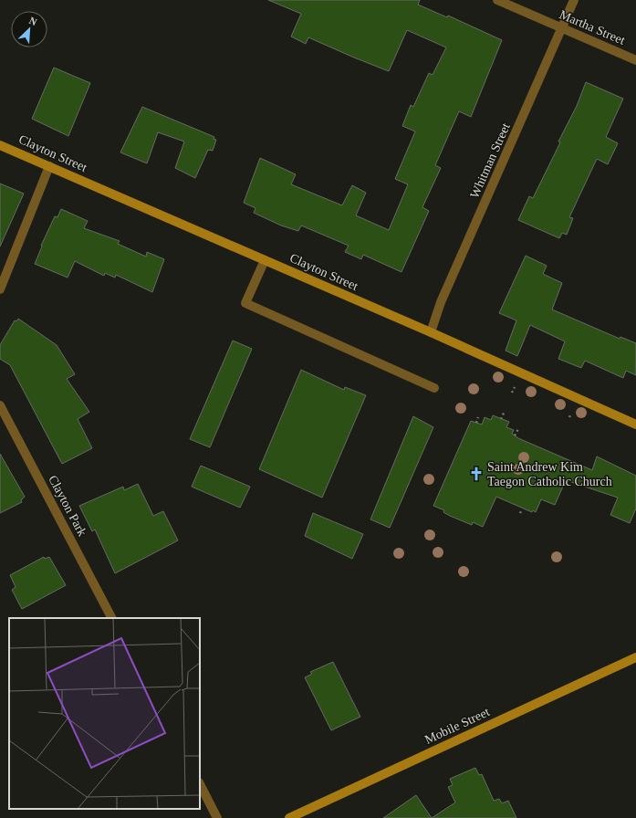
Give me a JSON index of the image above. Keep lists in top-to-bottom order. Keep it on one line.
{"streets":{"street":["Martha Street","Clayton Street","Whitman Street","Clayton Park","Mobile Street"]},"crossings":[["Martha Street","Whitman Street"],["Clayton Street","Whitman Street"]],"places":{"church":["Saint Andrew Kim Taegon Catholic Church"]},"north":"top right"}
